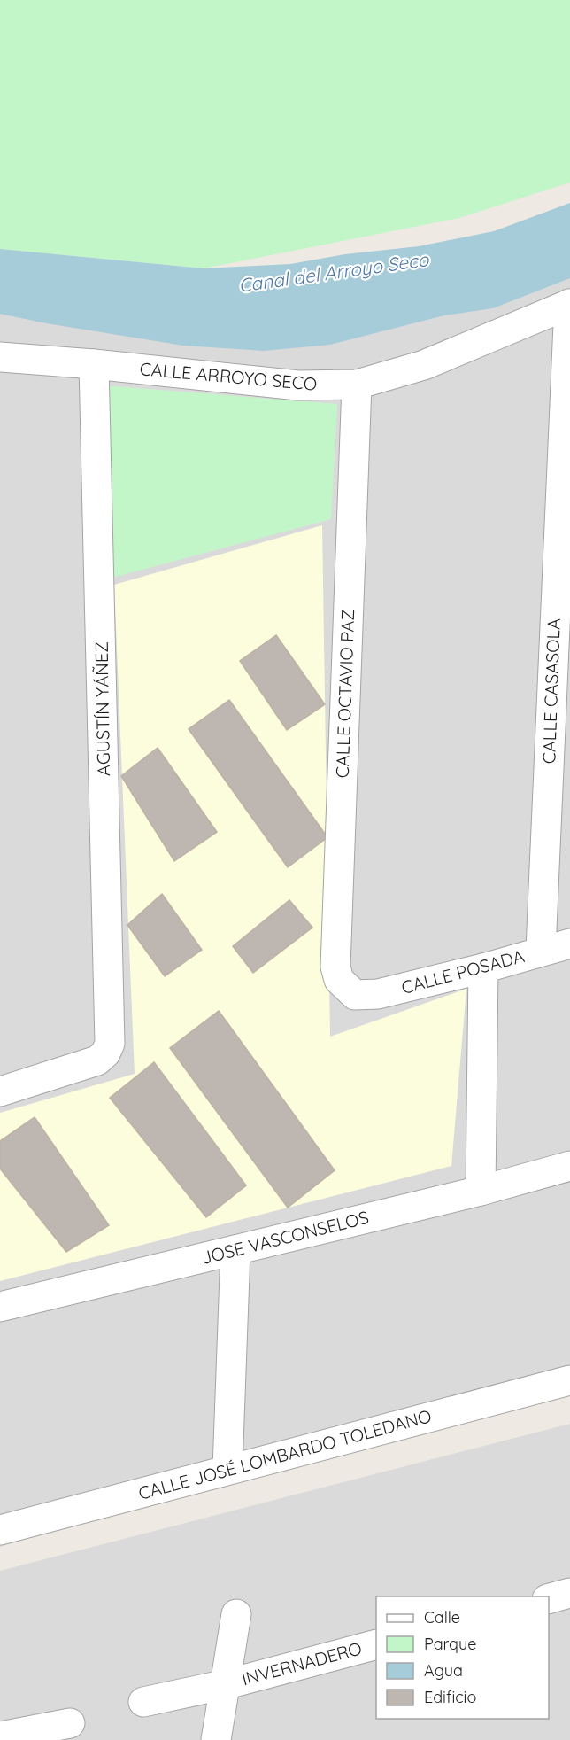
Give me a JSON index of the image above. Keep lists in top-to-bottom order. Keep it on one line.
{"streets":{"street":["CALLE ARROYO SECO","CALLE CASASOLA","CALLE OCTAVIO PAZ","AGUSTÍN YÁÑEZ","CALLE POSADA","JOSE VASCONSELOS","CALLE JOSÉ LOMBARDO TOLEDANO","INVERNADERO"]},"crossings":[["CALLE ARROYO SECO","CALLE CASASOLA"],["CALLE ARROYO SECO","CALLE OCTAVIO PAZ"],["CALLE ARROYO SECO","AGUSTÍN YÁÑEZ"],["CALLE CASASOLA","CALLE POSADA"],["CALLE OCTAVIO PAZ","CALLE POSADA"]],"water":["Canal del Arroyo Seco"],"legend":["Calle","Parque","Agua","Edificio"]}
